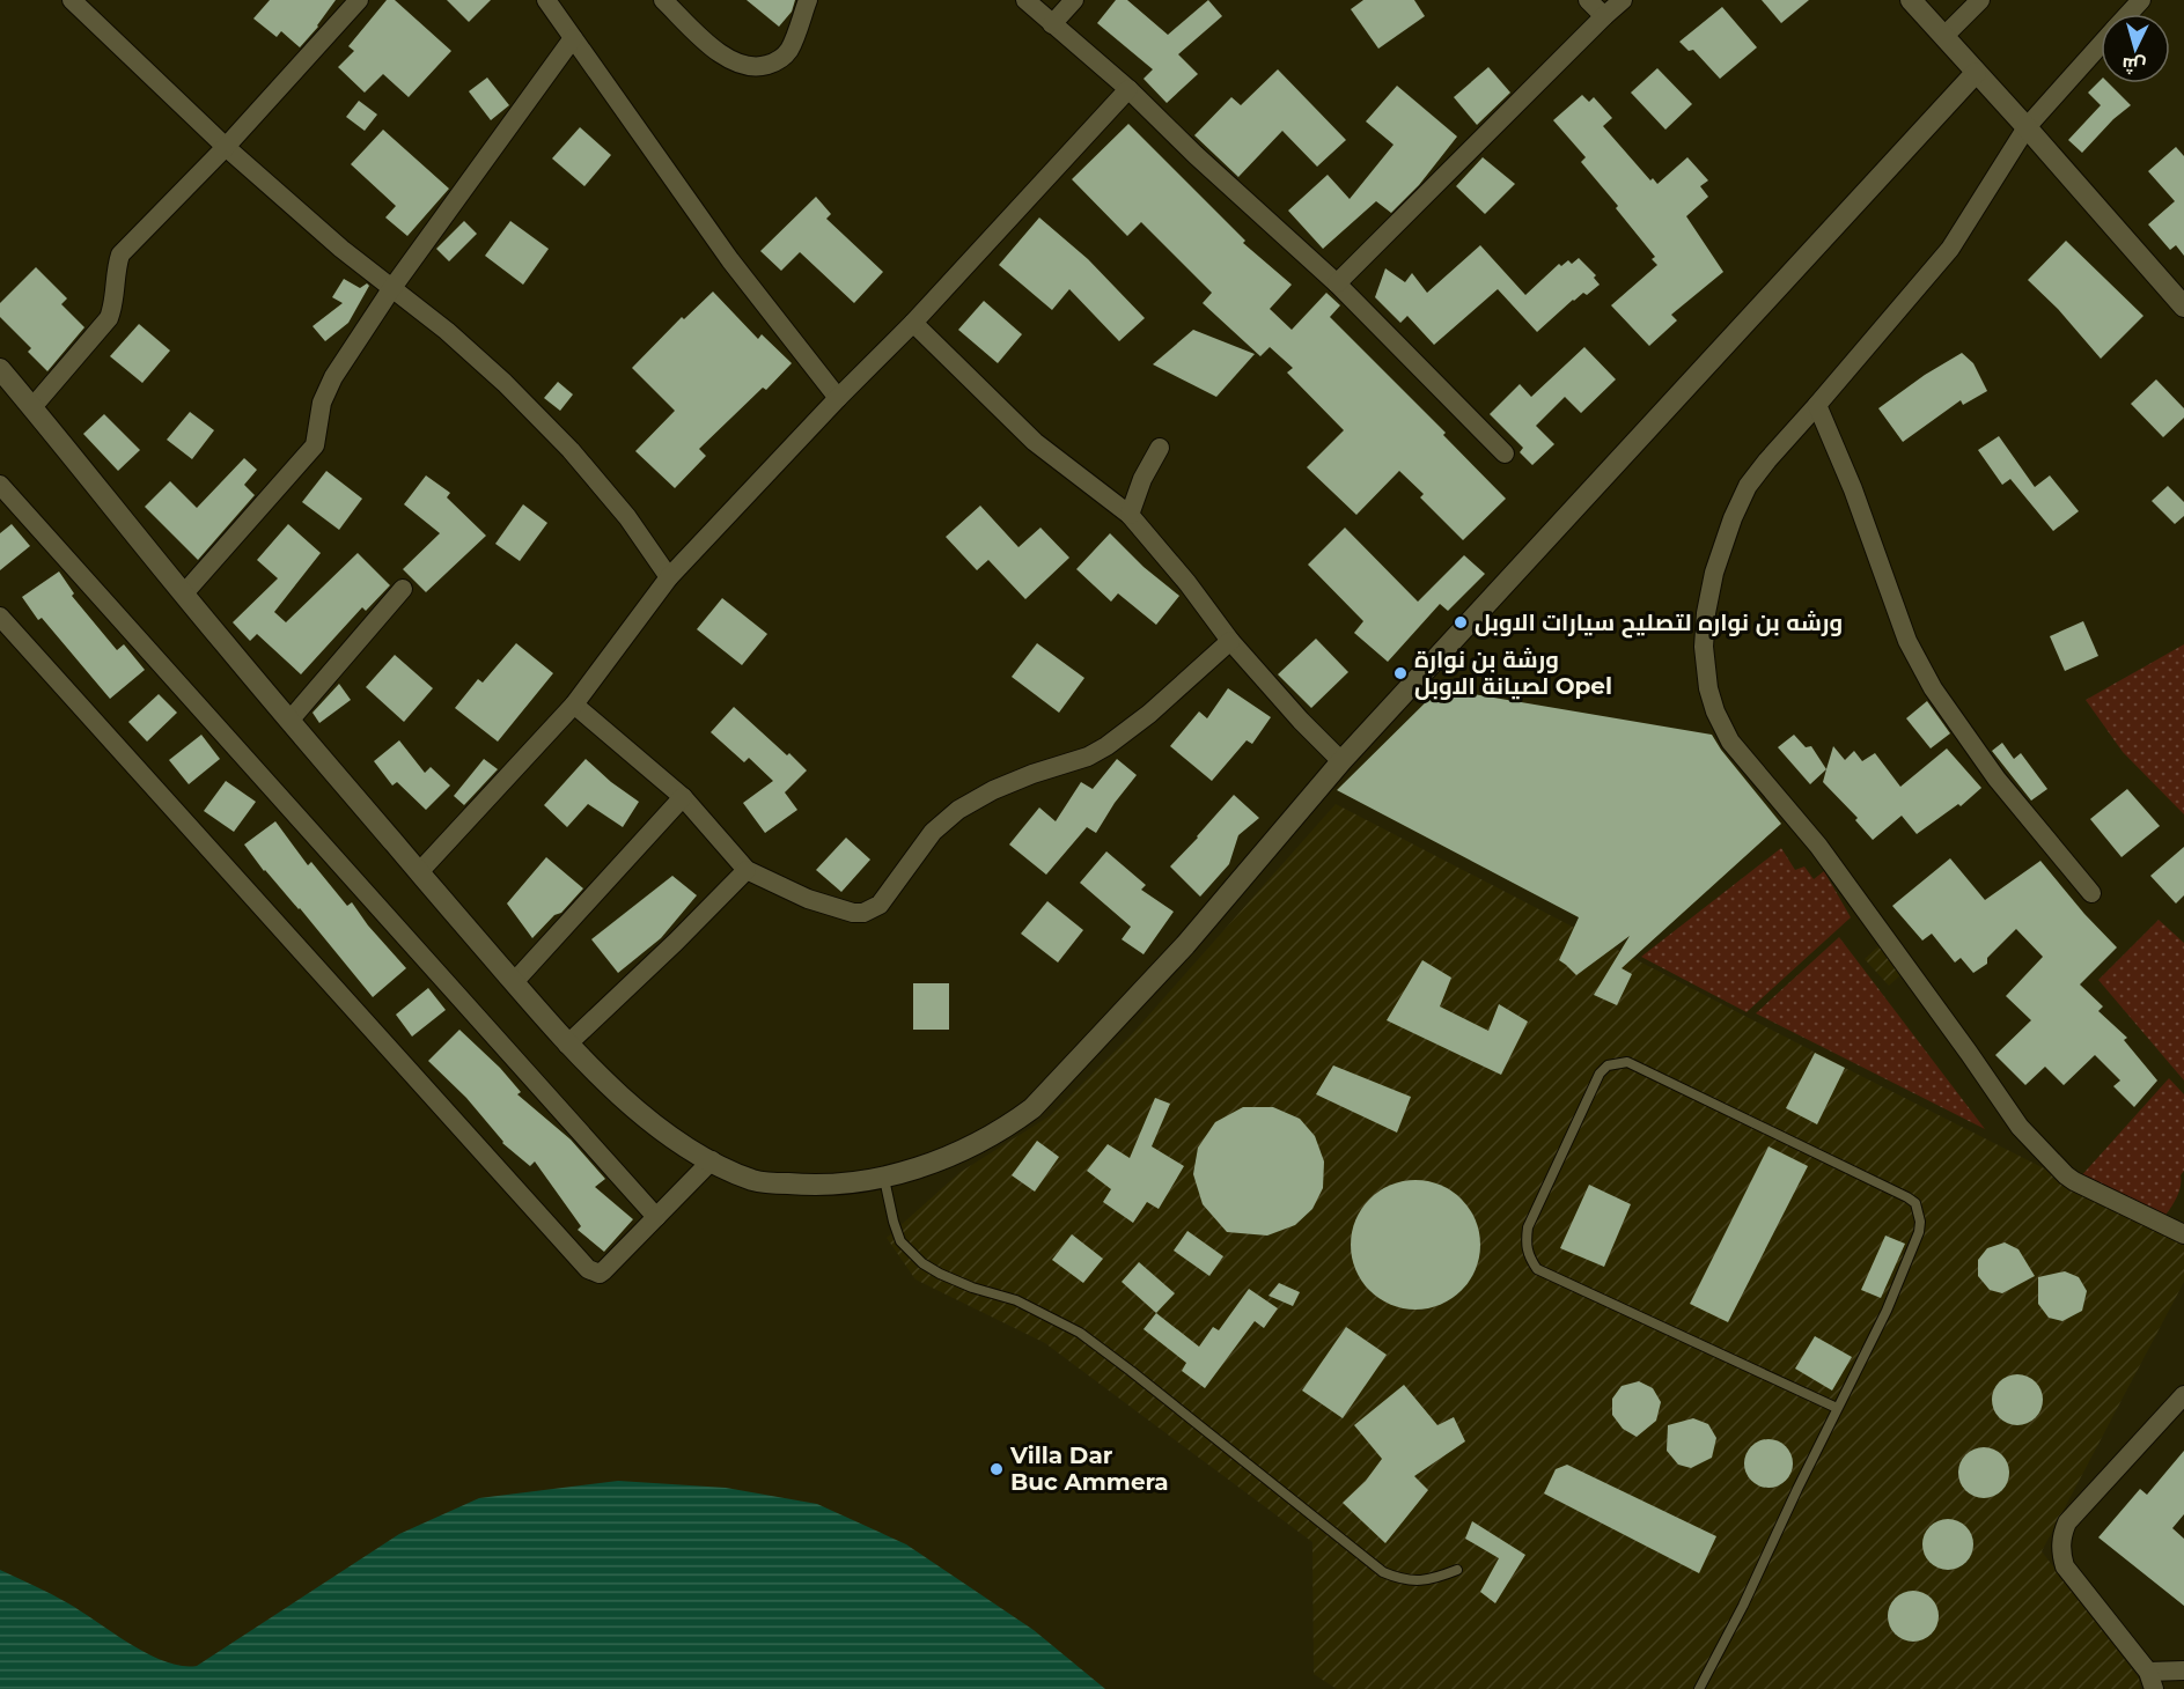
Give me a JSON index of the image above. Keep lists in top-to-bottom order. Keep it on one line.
{"places":["ورشه بن نواره لتصليح سيارات الاوبل","ورشة بن نوارة لصيانة الاوبل Opel","Villa Dar Buc Ammera"],"north":"bottom"}
